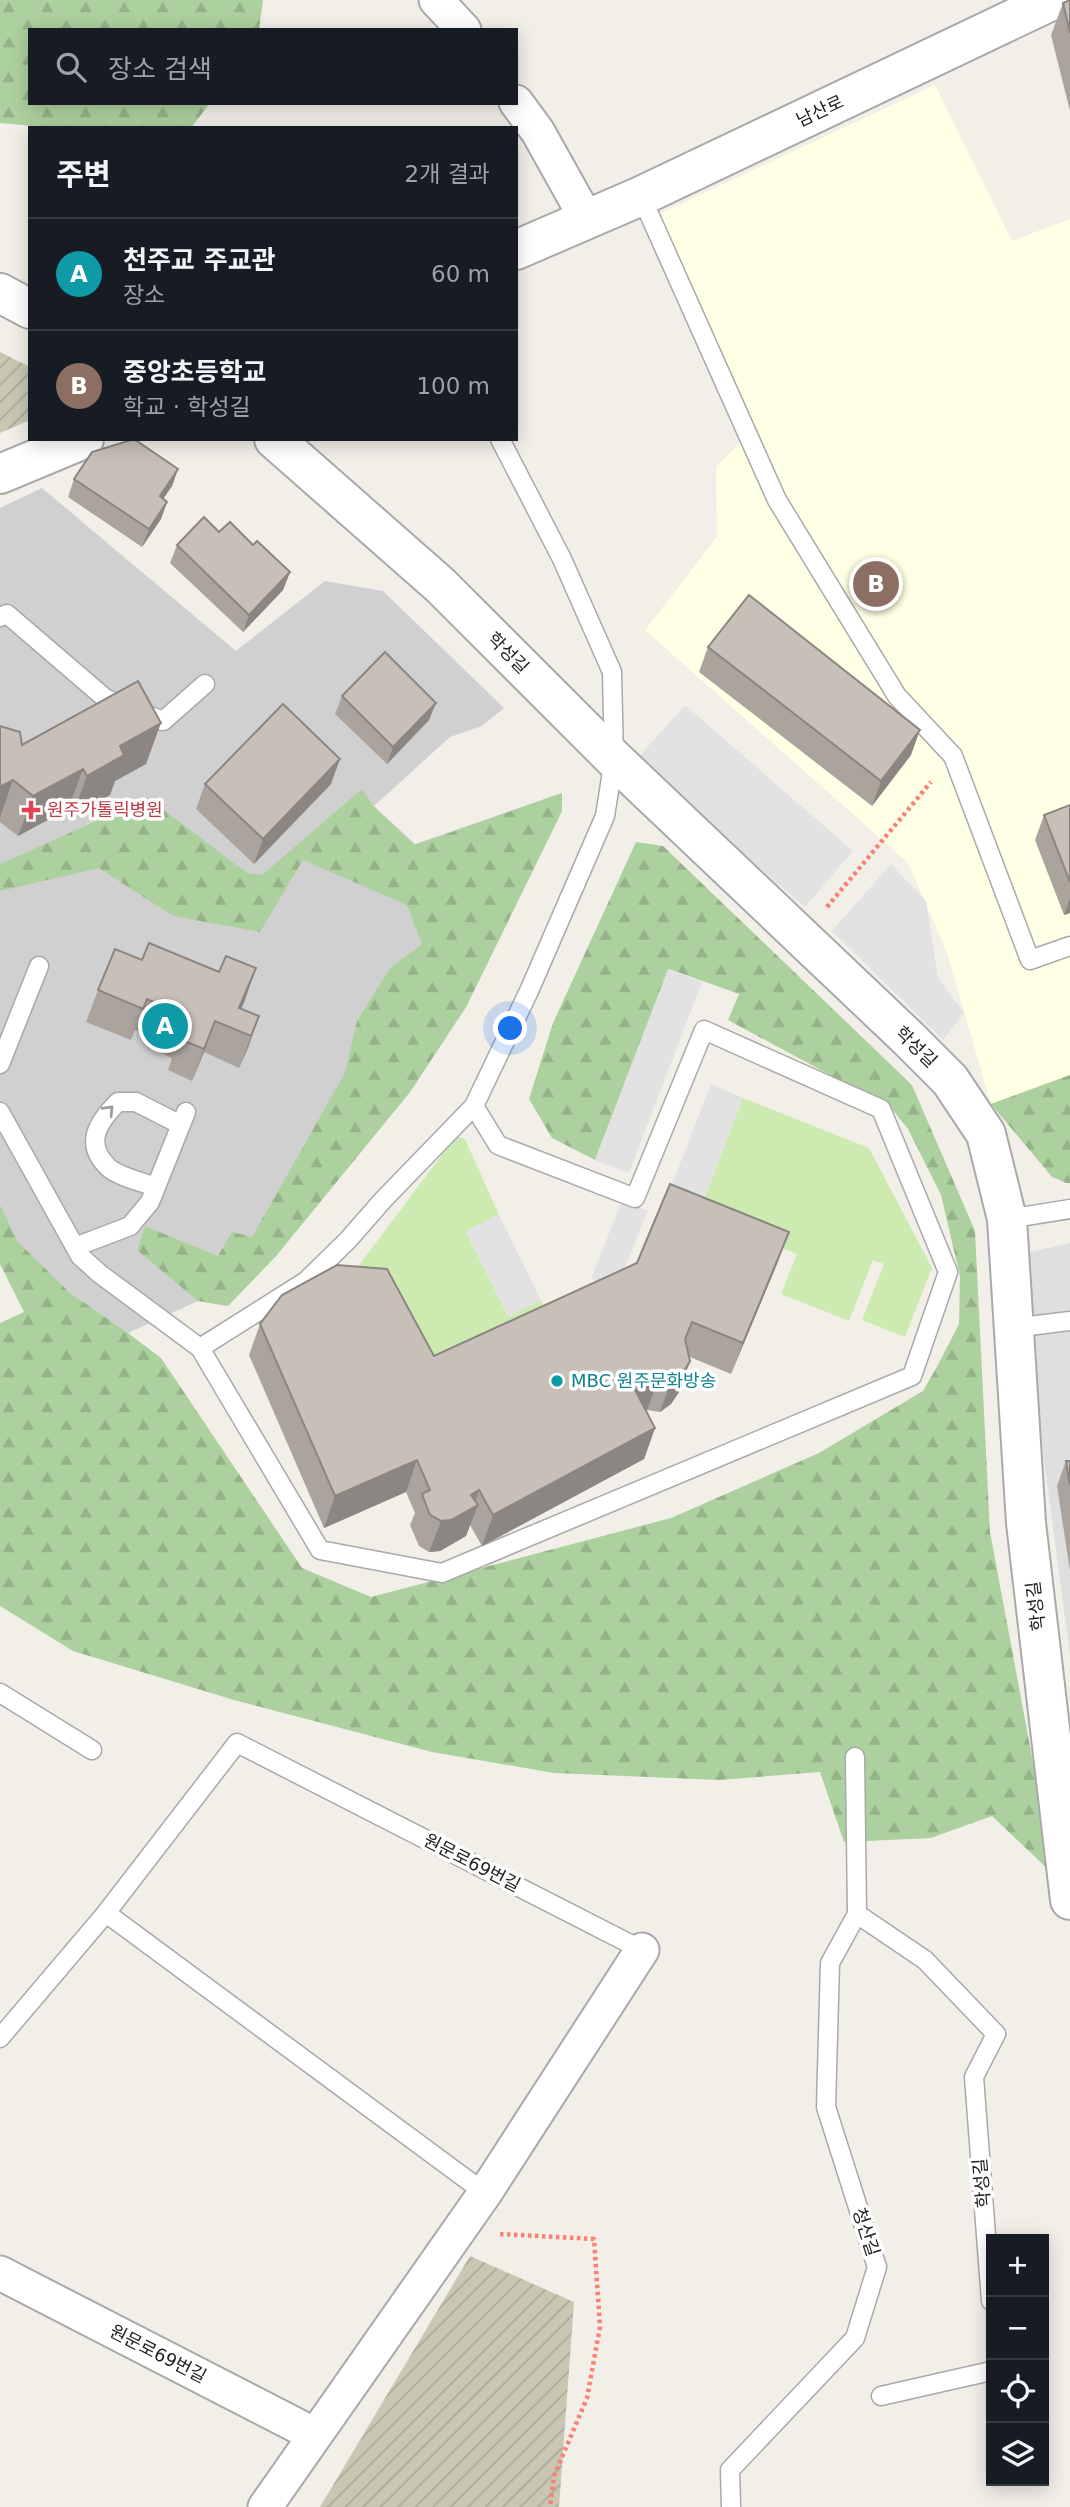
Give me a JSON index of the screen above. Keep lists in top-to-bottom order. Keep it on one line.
{"streets":{"street":["남산로","학성길","원문로69번길"],"lane":["청산길"]},"crossings":[["학성길","청산길"]],"places":{"health":["원주가톨릭병원"],"other":["MBC 원주문화방송"]},"page":{"search":"장소 검색","heading":["주변","2개 결과"],"list":[{"mark":"A","name":"천주교 주교관","note":"장소","value":"60 m"},{"mark":"B","name":"중앙초등학교","note":"학교 · 학성길","value":"100 m"}],"pins":["B","A"],"map_buttons":["+","−"]}}
